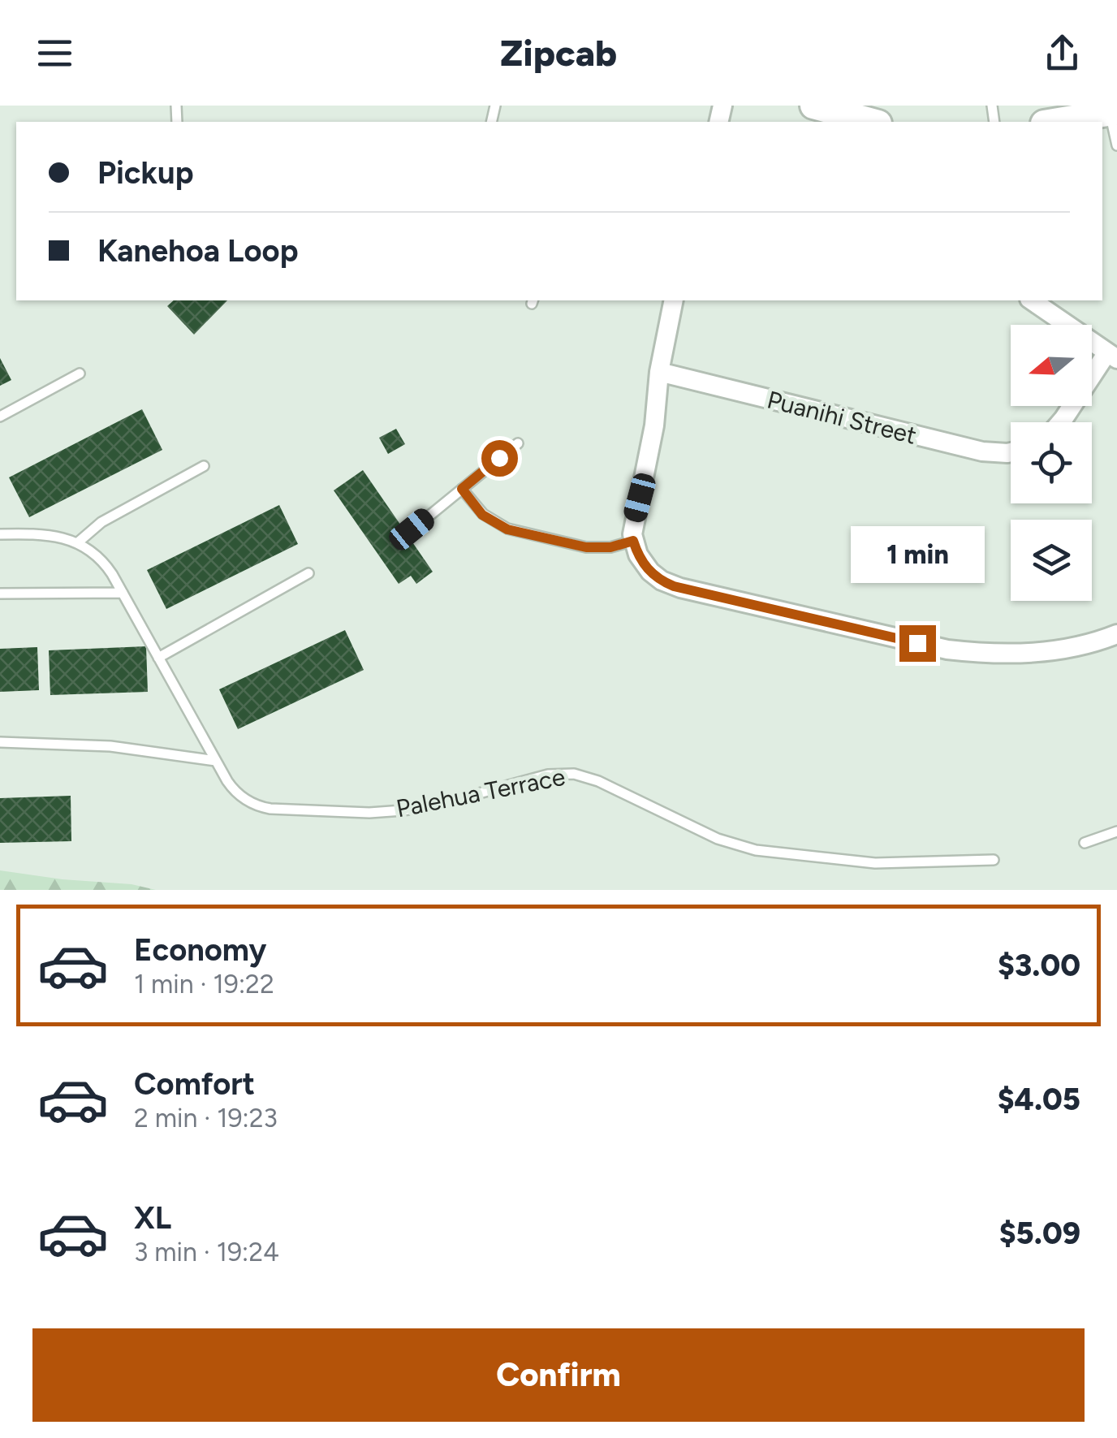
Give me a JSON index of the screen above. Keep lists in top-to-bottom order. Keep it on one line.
{"streets":{"street":["Puanihi Street"],"lane":["Palehua Terrace"]},"north":"left","page":{"header":"Zipcab","banner":["Pickup","Kanehoa Loop"],"bubble":"1 min","list":[{"name":"Economy","note":"1 min · 19:22","value":"$3.00"},{"name":"Comfort","note":"2 min · 19:23","value":"$4.05"},{"name":"XL","note":"3 min · 19:24","value":"$5.09"}],"buttons":"Confirm"}}
